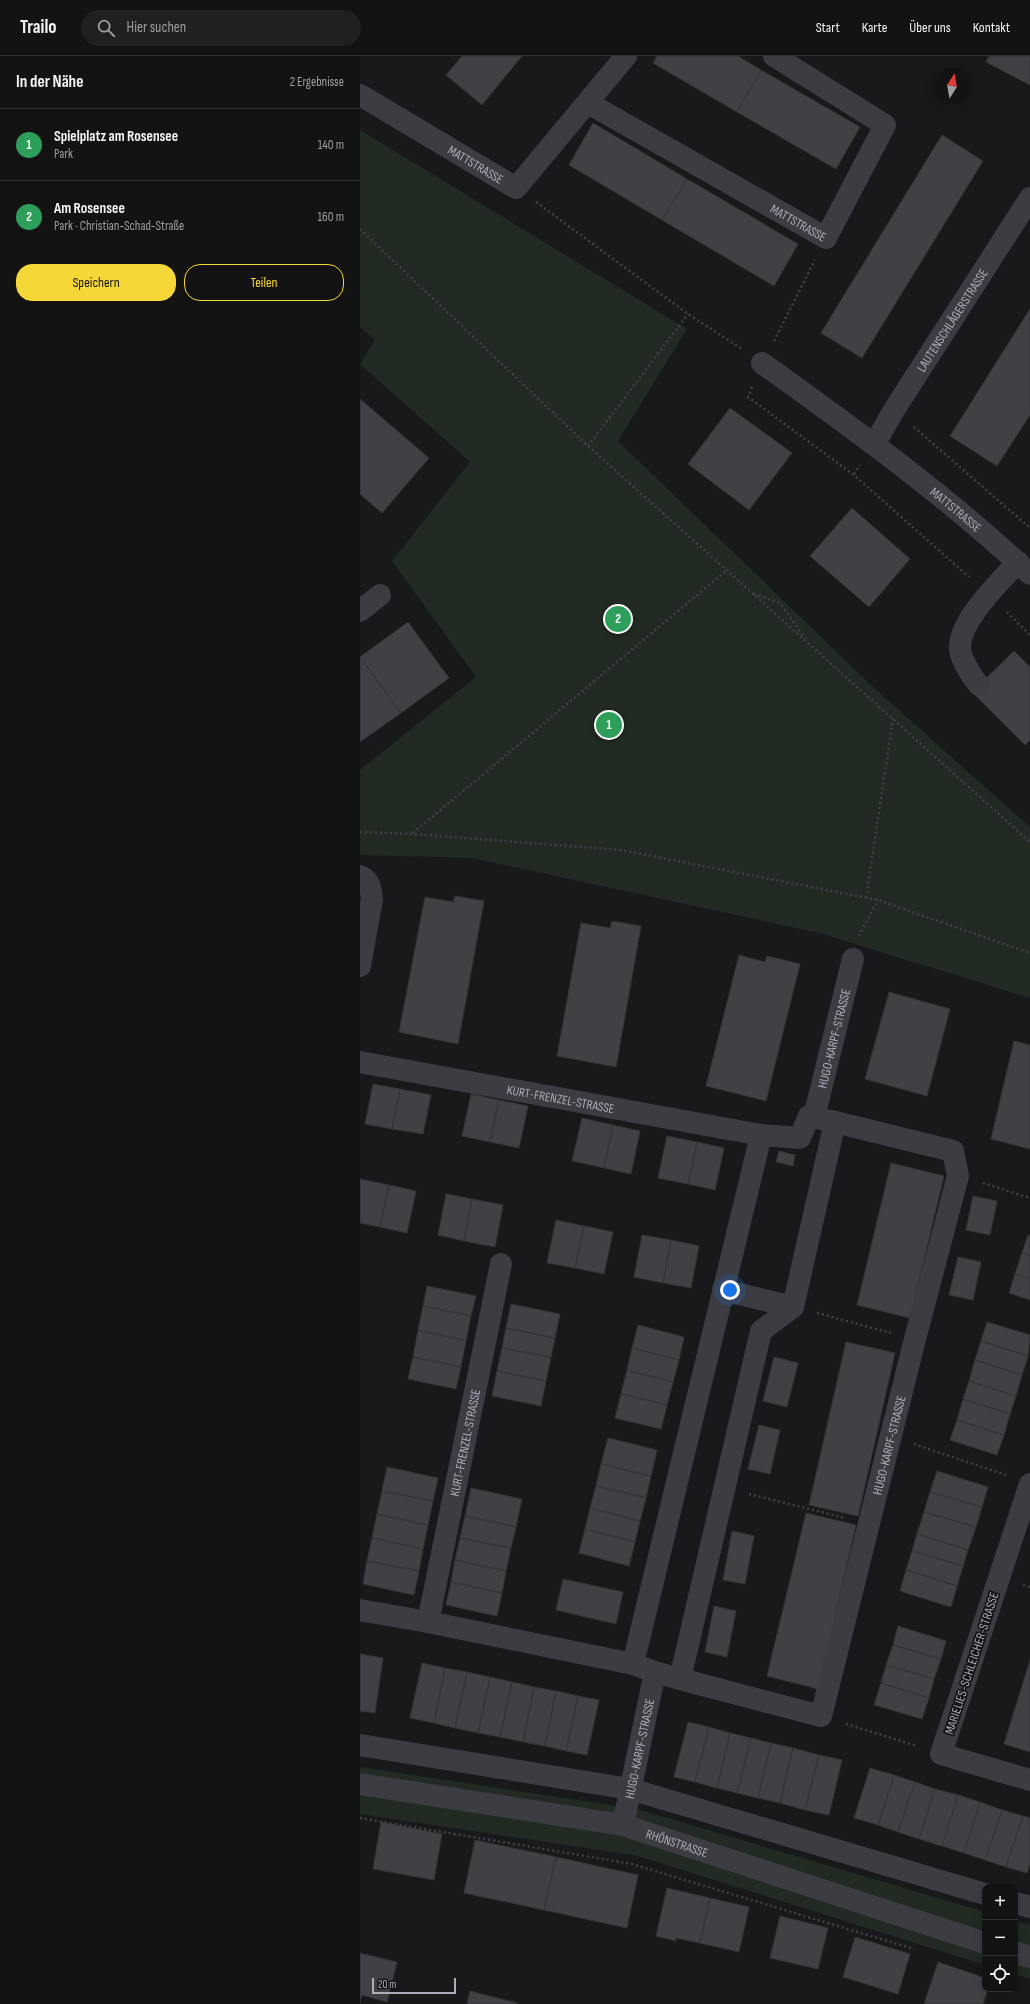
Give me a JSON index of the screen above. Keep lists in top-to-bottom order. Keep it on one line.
{"streets":{"street":["MATTSTRASSE","LAUTENSCHLÄGERSTRASSE","HUGO-KARPF-STRASSE","KURT-FRENZEL-STRASSE","MARIELIES-SCHLEICHER-STRASSE","RHÖNSTRASSE"]},"crossings":[["MATTSTRASSE","LAUTENSCHLÄGERSTRASSE"],["HUGO-KARPF-STRASSE","KURT-FRENZEL-STRASSE"],["HUGO-KARPF-STRASSE","RHÖNSTRASSE"]],"scale_bar":"20 m","north":"top","page":{"header":"Trailo","search":"Hier suchen","nav":["Start","Karte","Über uns","Kontakt"],"heading":["In der Nähe","2 Ergebnisse"],"list":[{"mark":"1","name":"Spielplatz am Rosensee","note":"Park","value":"140 m"},{"mark":"2","name":"Am Rosensee","note":"Park · Christian-Schad-Straße","value":"160 m"}],"buttons":["Speichern","Teilen"],"pins":["2","1"],"map_buttons":["+","−"],"scale":"20 m"}}
